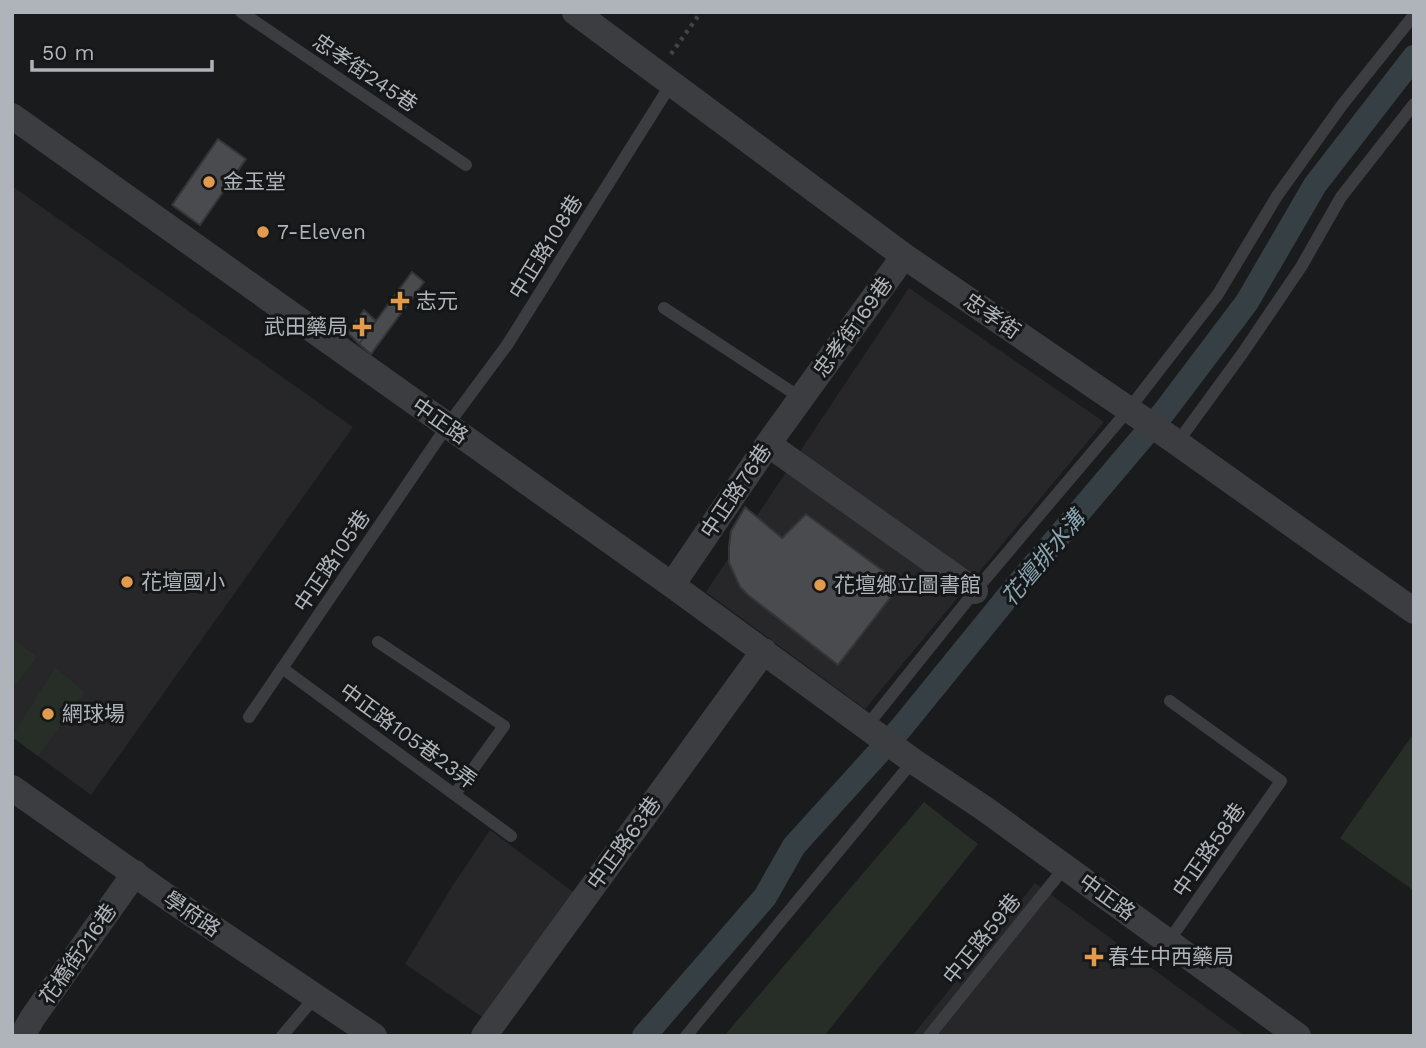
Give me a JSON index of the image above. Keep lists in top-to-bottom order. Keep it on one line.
{"streets":{"street":["忠孝街","忠孝街169巷","中正路","中正路76巷","中正路63巷","學府路","花橋街216巷"],"lane":["忠孝街245巷","中正路108巷","中正路105巷","中正路105巷23弄","中正路58巷","中正路59巷"]},"crossings":[["中正路108巷","忠孝街"],["中正路108巷","中正路"],["中正路108巷","中正路105巷"],["忠孝街","忠孝街169巷"],["忠孝街169巷","中正路76巷"],["中正路","中正路76巷"],["中正路","中正路105巷"],["中正路","中正路63巷"],["中正路","中正路58巷"],["中正路","中正路59巷"],["中正路105巷","中正路105巷23弄"],["學府路","花橋街216巷"]],"water":["花壇排水溝"],"places":{"other":["金玉堂","7-Eleven","花壇國小","花壇鄉立圖書館","網球場"],"health":["志元","武田藥局","春生中西藥局"]},"scale_bar":"50 m"}
